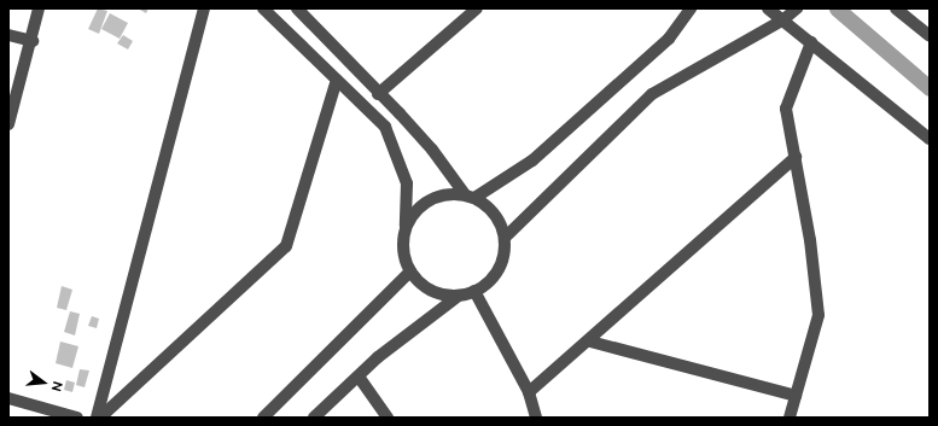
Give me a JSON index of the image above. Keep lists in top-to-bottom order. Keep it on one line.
{"north":"right"}
